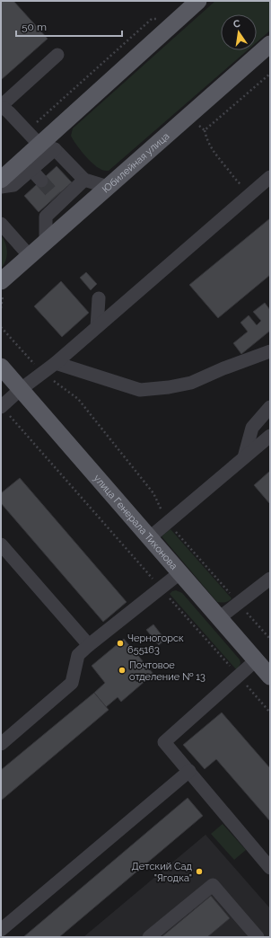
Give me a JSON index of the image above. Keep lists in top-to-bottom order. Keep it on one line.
{"streets":{"main road":["Юбилейная улица","улица Генерала Тихонова"]},"places":["Черногорск 655163","Почтовое отделение № 13","Детский Сад \"Ягодка\""],"scale_bar":"50 m","north":"top"}
